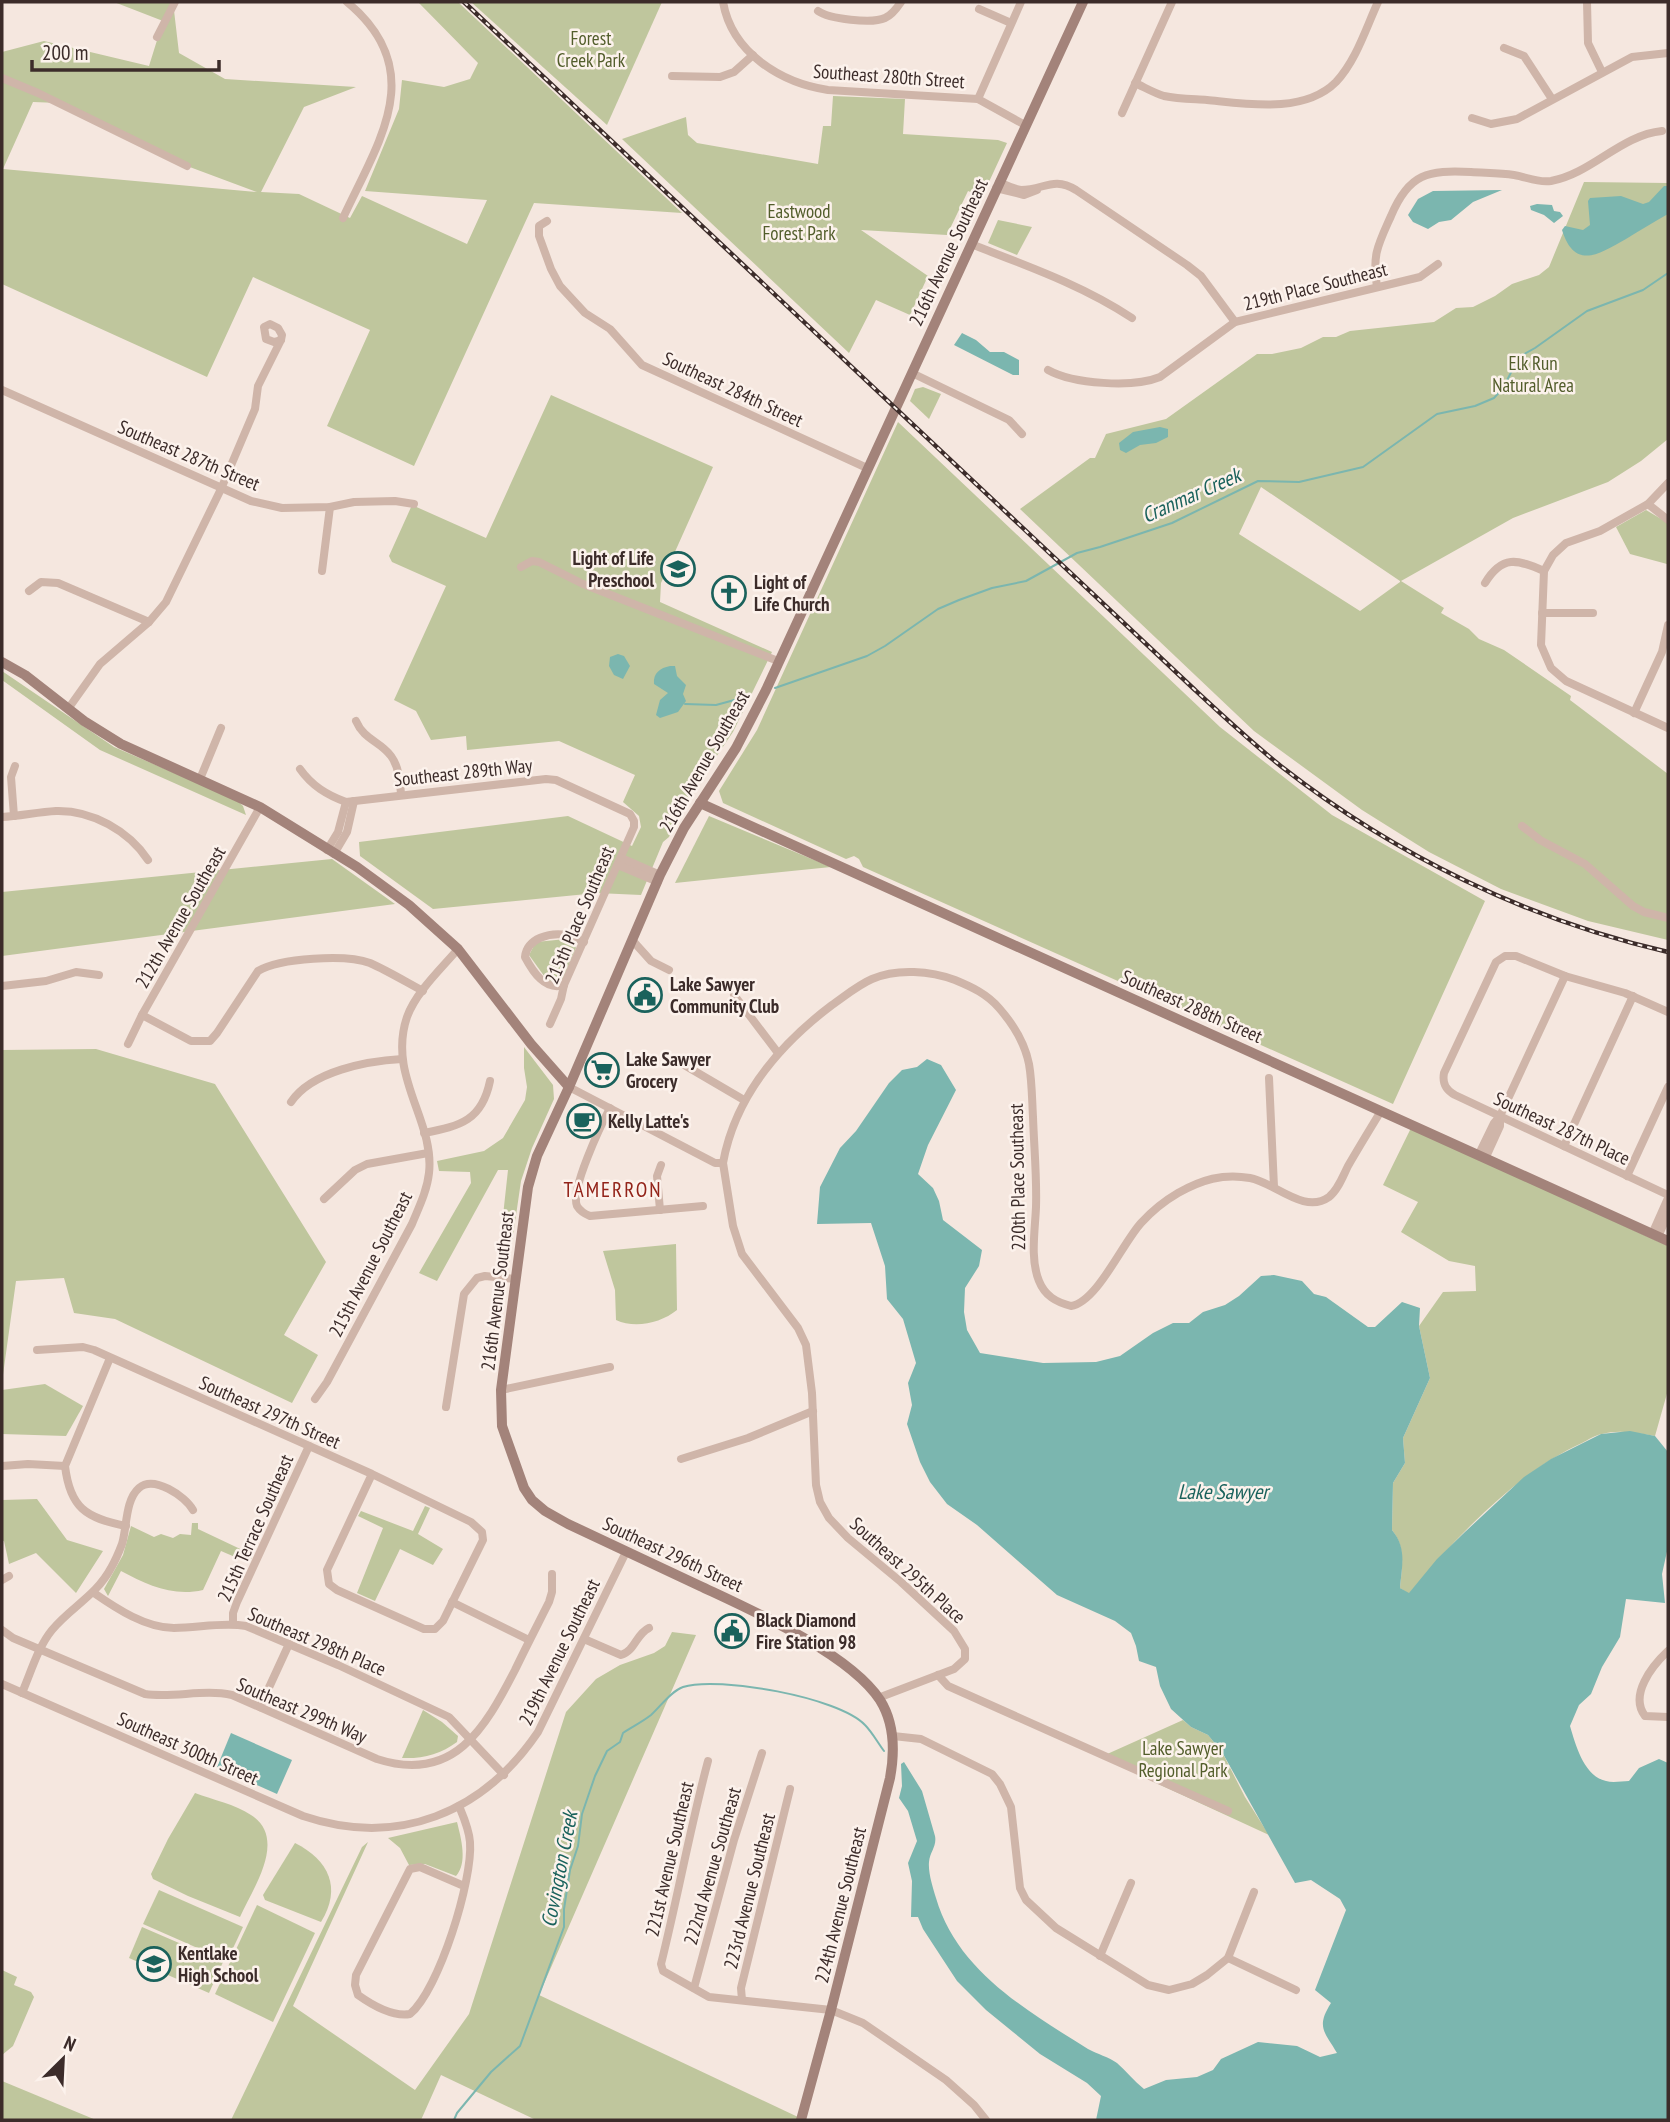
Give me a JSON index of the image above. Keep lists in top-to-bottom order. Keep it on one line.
{"streets":{"street":["Southeast 280th Street","216th Avenue Southeast","219th Place Southeast","Southeast 284th Street","Southeast 287th Street","Southeast 289th Way","215th Place Southeast","212th Avenue Southeast","Southeast 288th Street","Southeast 287th Place","220th Place Southeast","215th Avenue Southeast","Southeast 297th Street","215th Terrace Southeast","Southeast 296th Street","Southeast 295th Place","Southeast 298th Place","219th Avenue Southeast","Southeast 299th Way","Southeast 300th Street","221st Avenue Southeast","222nd Avenue Southeast","223rd Avenue Southeast","224th Avenue Southeast"]},"crossings":[["Southeast 280th Street","216th Avenue Southeast"],["216th Avenue Southeast","Southeast 284th Street"],["216th Avenue Southeast","Southeast 288th Street"],["216th Avenue Southeast","Southeast 296th Street"],["Southeast 289th Way","215th Place Southeast"],["Southeast 297th Street","215th Terrace Southeast"],["215th Terrace Southeast","Southeast 298th Place"],["Southeast 296th Street","Southeast 295th Place"],["Southeast 296th Street","219th Avenue Southeast"],["Southeast 296th Street","224th Avenue Southeast"],["Southeast 295th Place","224th Avenue Southeast"],["Southeast 298th Place","219th Avenue Southeast"],["Southeast 298th Place","Southeast 299th Way"],["219th Avenue Southeast","Southeast 300th Street"],["221st Avenue Southeast","222nd Avenue Southeast"]],"districts":["TAMERRON"],"water":["Cranmar Creek","Lake Sawyer","Covington Creek"],"parks":["Forest Creek Park","Eastwood Forest Park","Elk Run Natural Area","Lake Sawyer Regional Park"],"places":{"school or university":["Light of Life Preschool","Kentlake High School"],"church":["Light of Life Church"],"public building":["Lake Sawyer Community Club","Black Diamond Fire Station 98"],"supermarket":["Lake Sawyer Grocery"],"cafe":["Kelly Latte's"]},"scale_bar":"200 m","north":"top right"}
